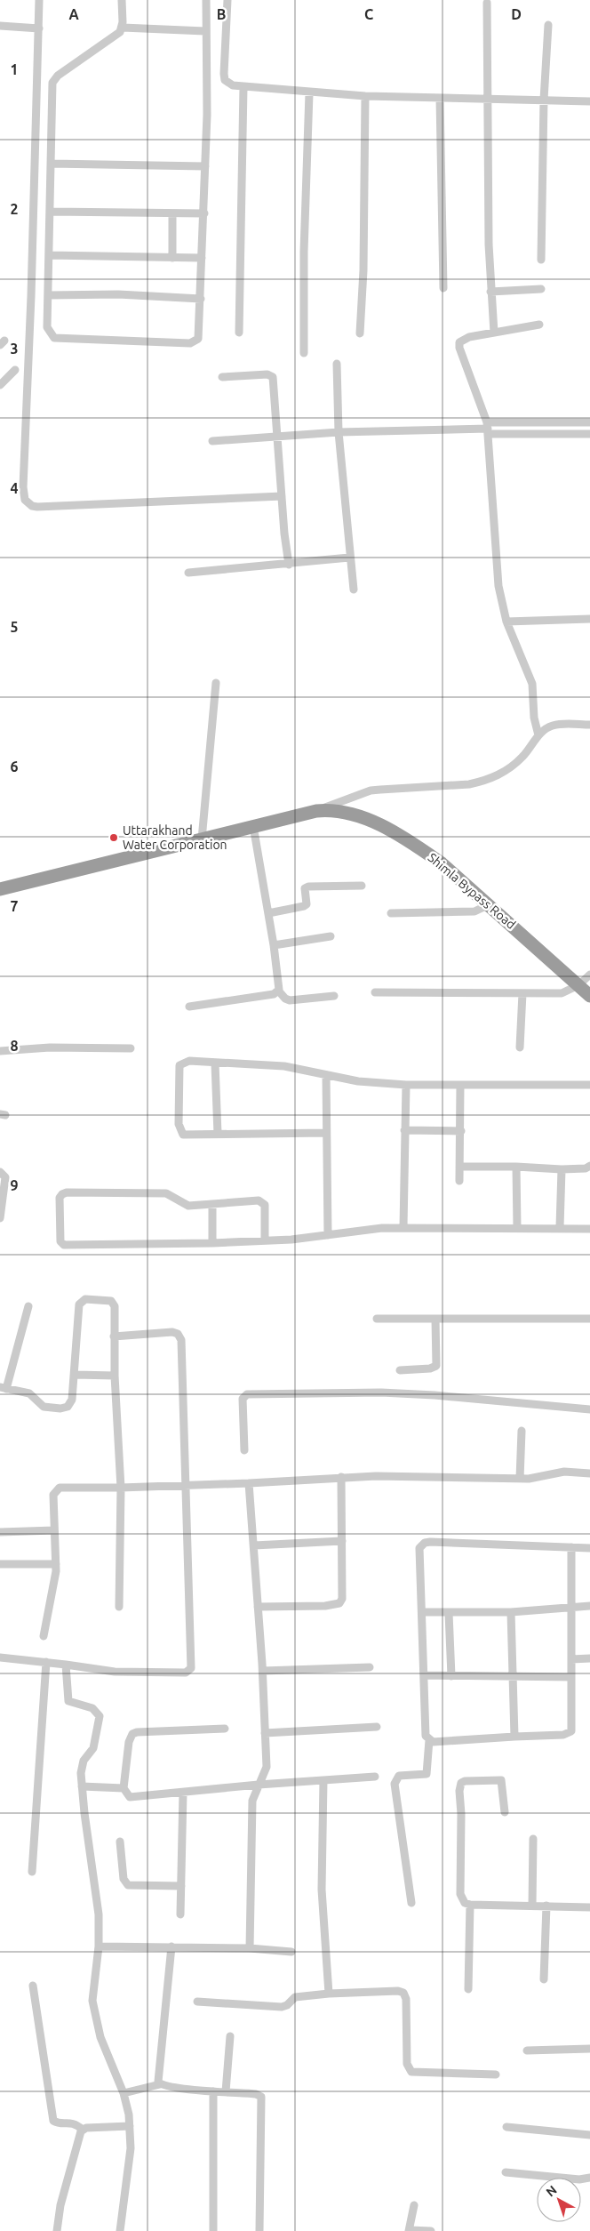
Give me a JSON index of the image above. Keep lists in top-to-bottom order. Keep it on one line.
{"streets":{"highway":["Shimla Bypass Road"]},"places":["Uttarakhand Water Corporation"],"north":"top left","grid":{"columns":["A","B","C","D"],"rows":["1","2","3","4","5","6","7","8","9"]}}
